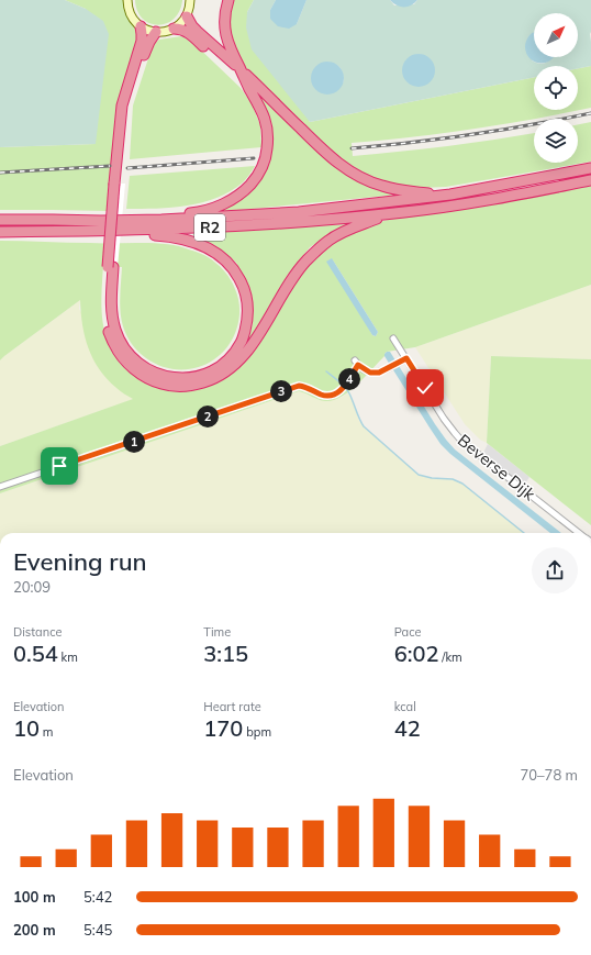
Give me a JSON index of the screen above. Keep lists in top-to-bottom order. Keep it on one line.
{"streets":{"highway":["R2"],"street":["Beverse Dijk"]},"north":"top right","page":{"pins":["4","3","2","1"],"heading":["Evening run","20:09"],"stats":[["Distance","0.54 km"],["Time","3:15"],["Pace","6:02 /km"],["Elevation","10 m"],["Heart rate","170 bpm"],["kcal","42"]],"chart":["Elevation","70–78 m"],"list":[{"name":"100 m","note":"5:42"},{"name":"200 m","note":"5:45"}]}}
